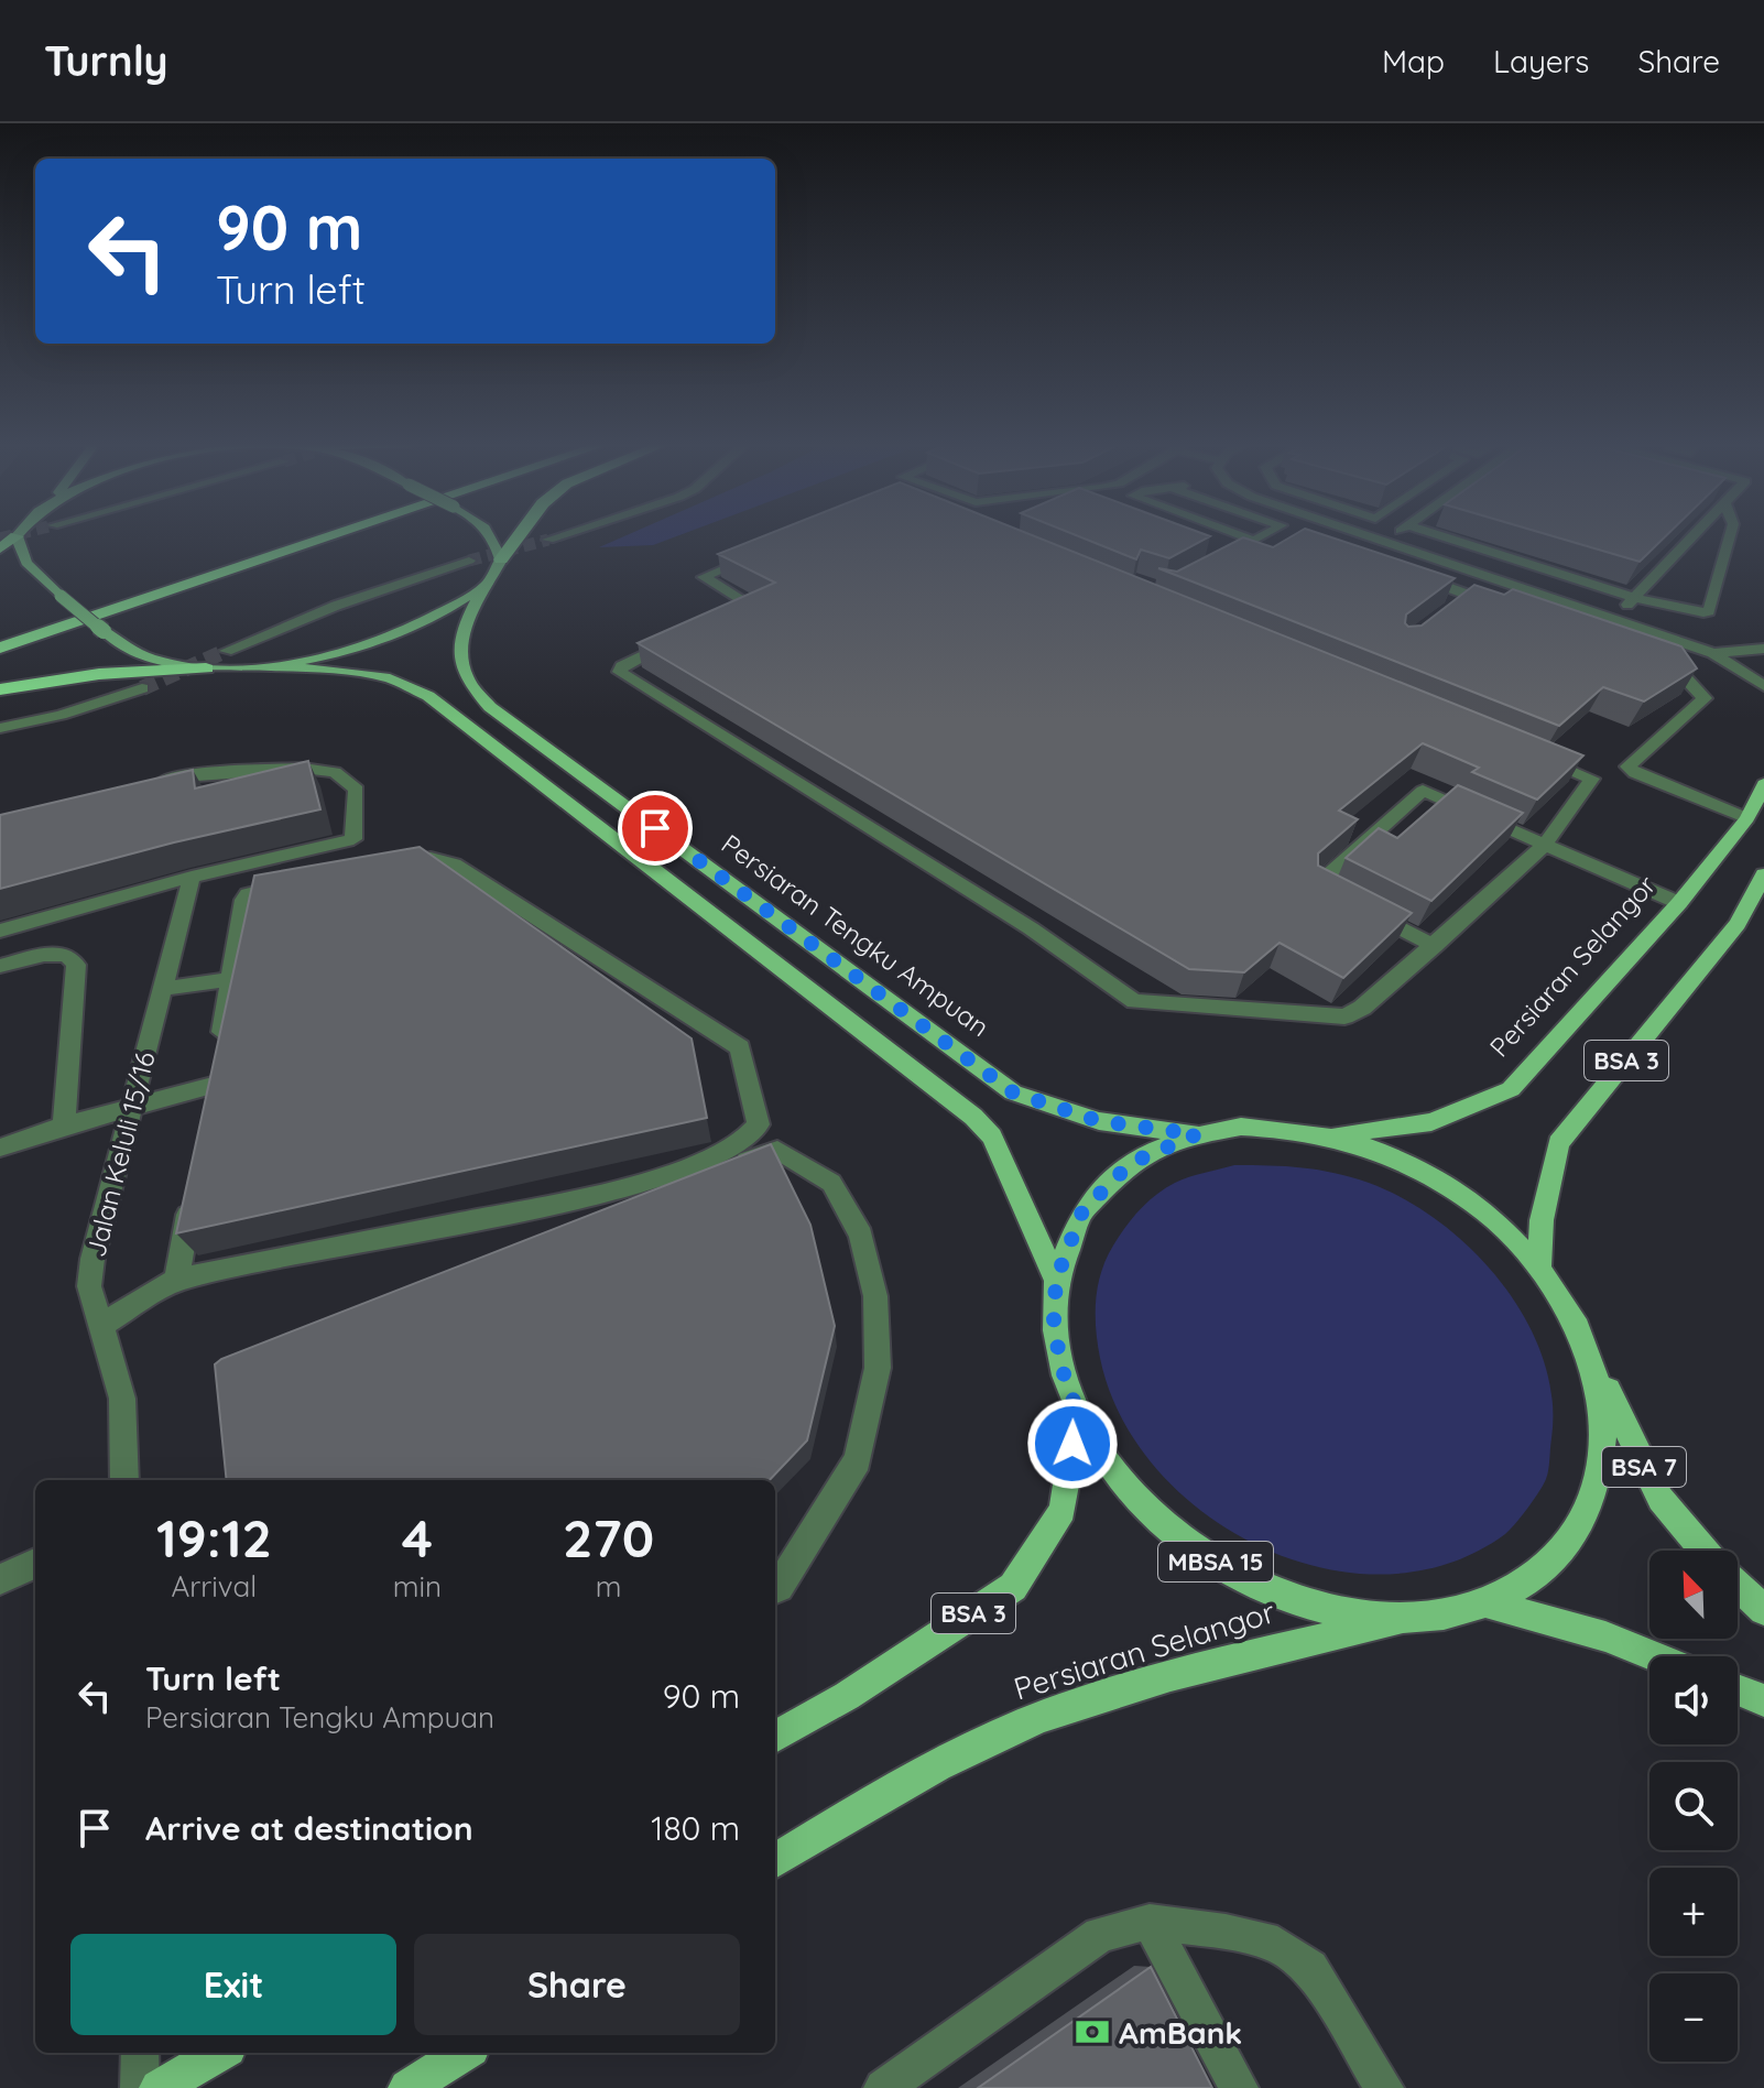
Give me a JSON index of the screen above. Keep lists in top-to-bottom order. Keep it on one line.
{"streets":{"main road":["Persiaran Tengku Ampuan","Persiaran Selangor","BSA 3","BSA 7","MBSA 15"],"street":["Jalan Keluli 15/16"]},"crossings":[["Persiaran Tengku Ampuan","MBSA 15"],["Persiaran Selangor","MBSA 15"],["BSA 3","MBSA 15"],["BSA 7","MBSA 15"]],"places":{"bank":["AmBank"]},"north":"top left","page":{"header":"Turnly","nav":["Map","Layers","Share"],"turn":["90 m","Turn left"],"eta":["19:12","Arrival","4","min","270","m"],"map_buttons":["+","−"],"list":[{"name":"Turn left","note":"Persiaran Tengku Ampuan","value":"90 m"},{"name":"Arrive at destination","value":"180 m"}],"buttons":["Exit","Share"]}}
